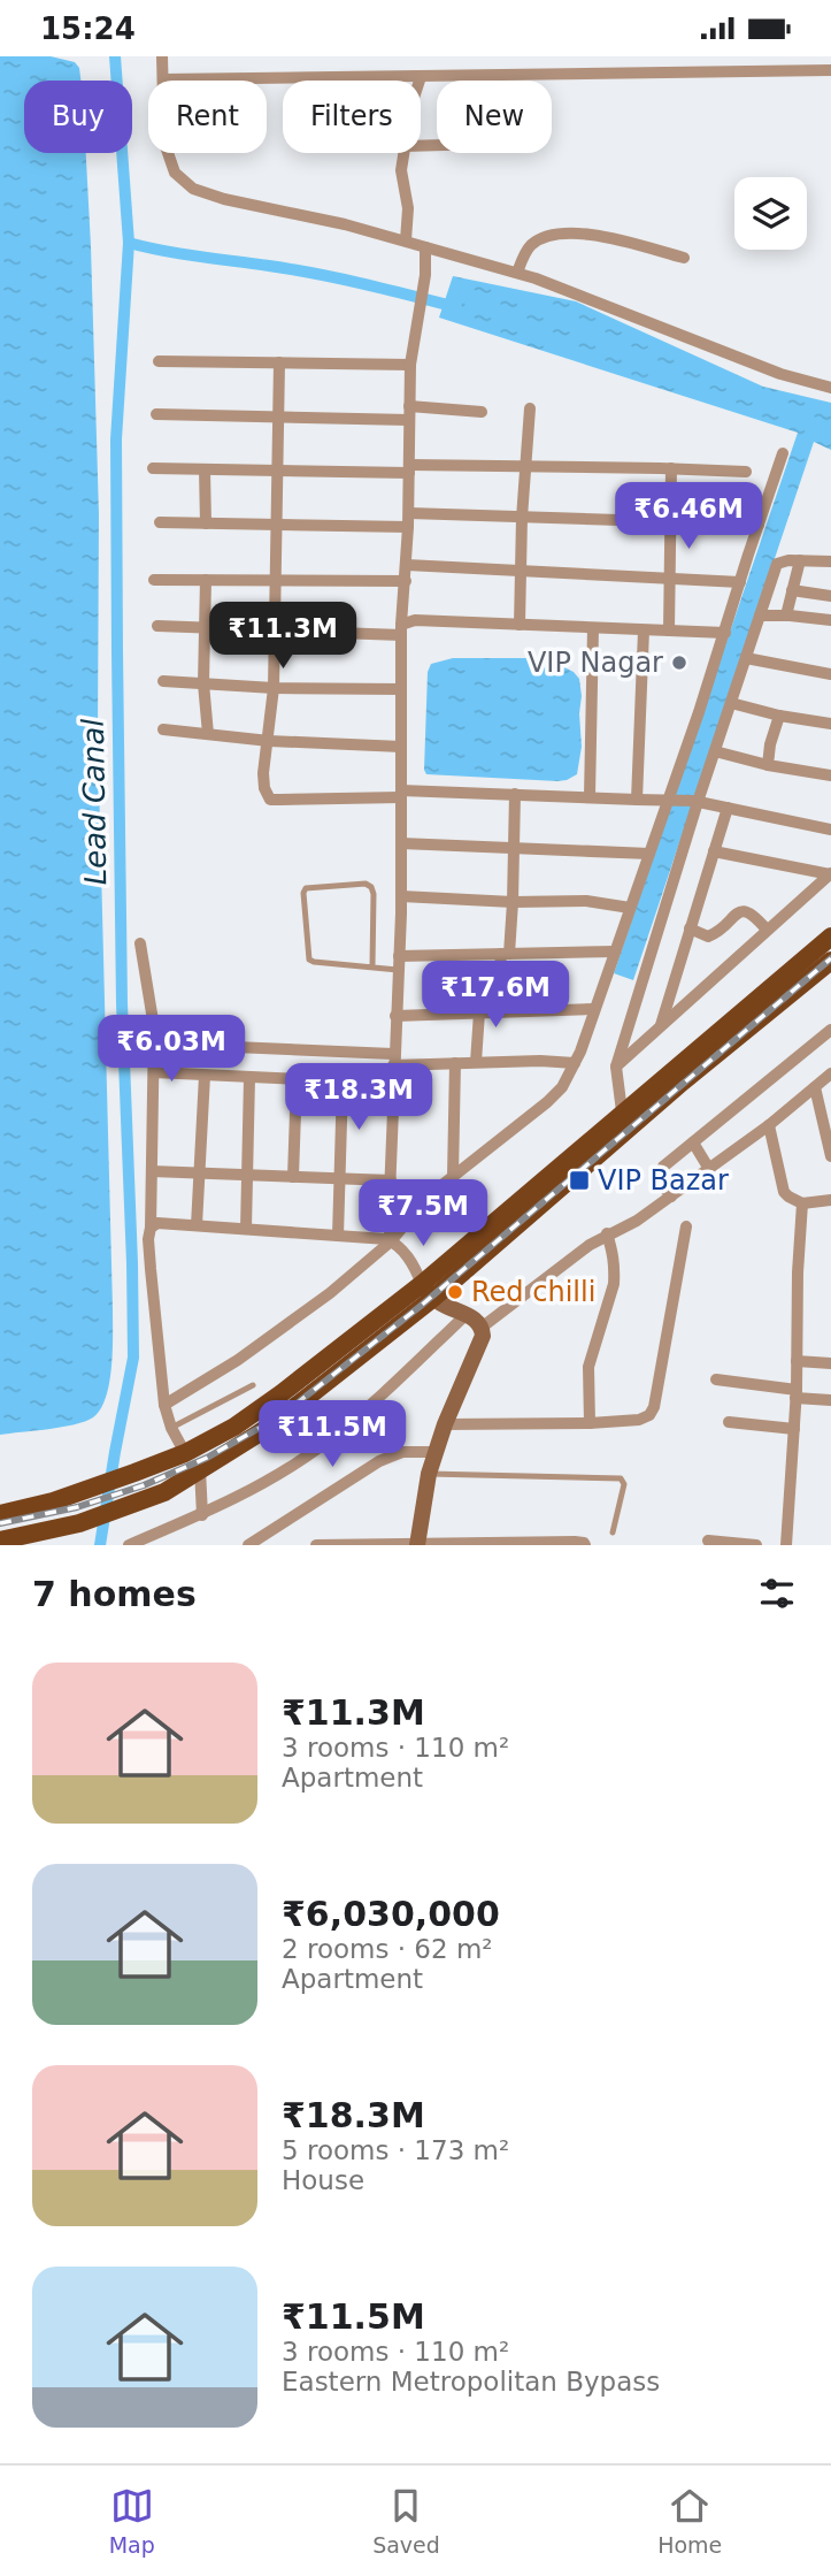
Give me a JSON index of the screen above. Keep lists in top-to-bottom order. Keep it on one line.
{"water":["Lead Canal"],"places":{"other":["VIP Nagar","Red chilli"],"transit":["VIP Bazar"]},"page":{"status":"15:24","chip":["Buy","Rent","Filters","New"],"price":["₹6.46M","₹11.3M","₹17.6M","₹6.03M","₹18.3M","₹7.5M","₹11.5M"],"heading":"7 homes","list":[{"name":"₹11.3M","note":"3 rooms · 110 m² · Apartment"},{"name":"₹6,030,000","note":"2 rooms · 62 m² · Apartment"},{"name":"₹18.3M","note":"5 rooms · 173 m² · House"},{"name":"₹11.5M","note":"3 rooms · 110 m² · Eastern Metropolitan Bypass"}],"tabs":["Map","Saved","Home"]}}
